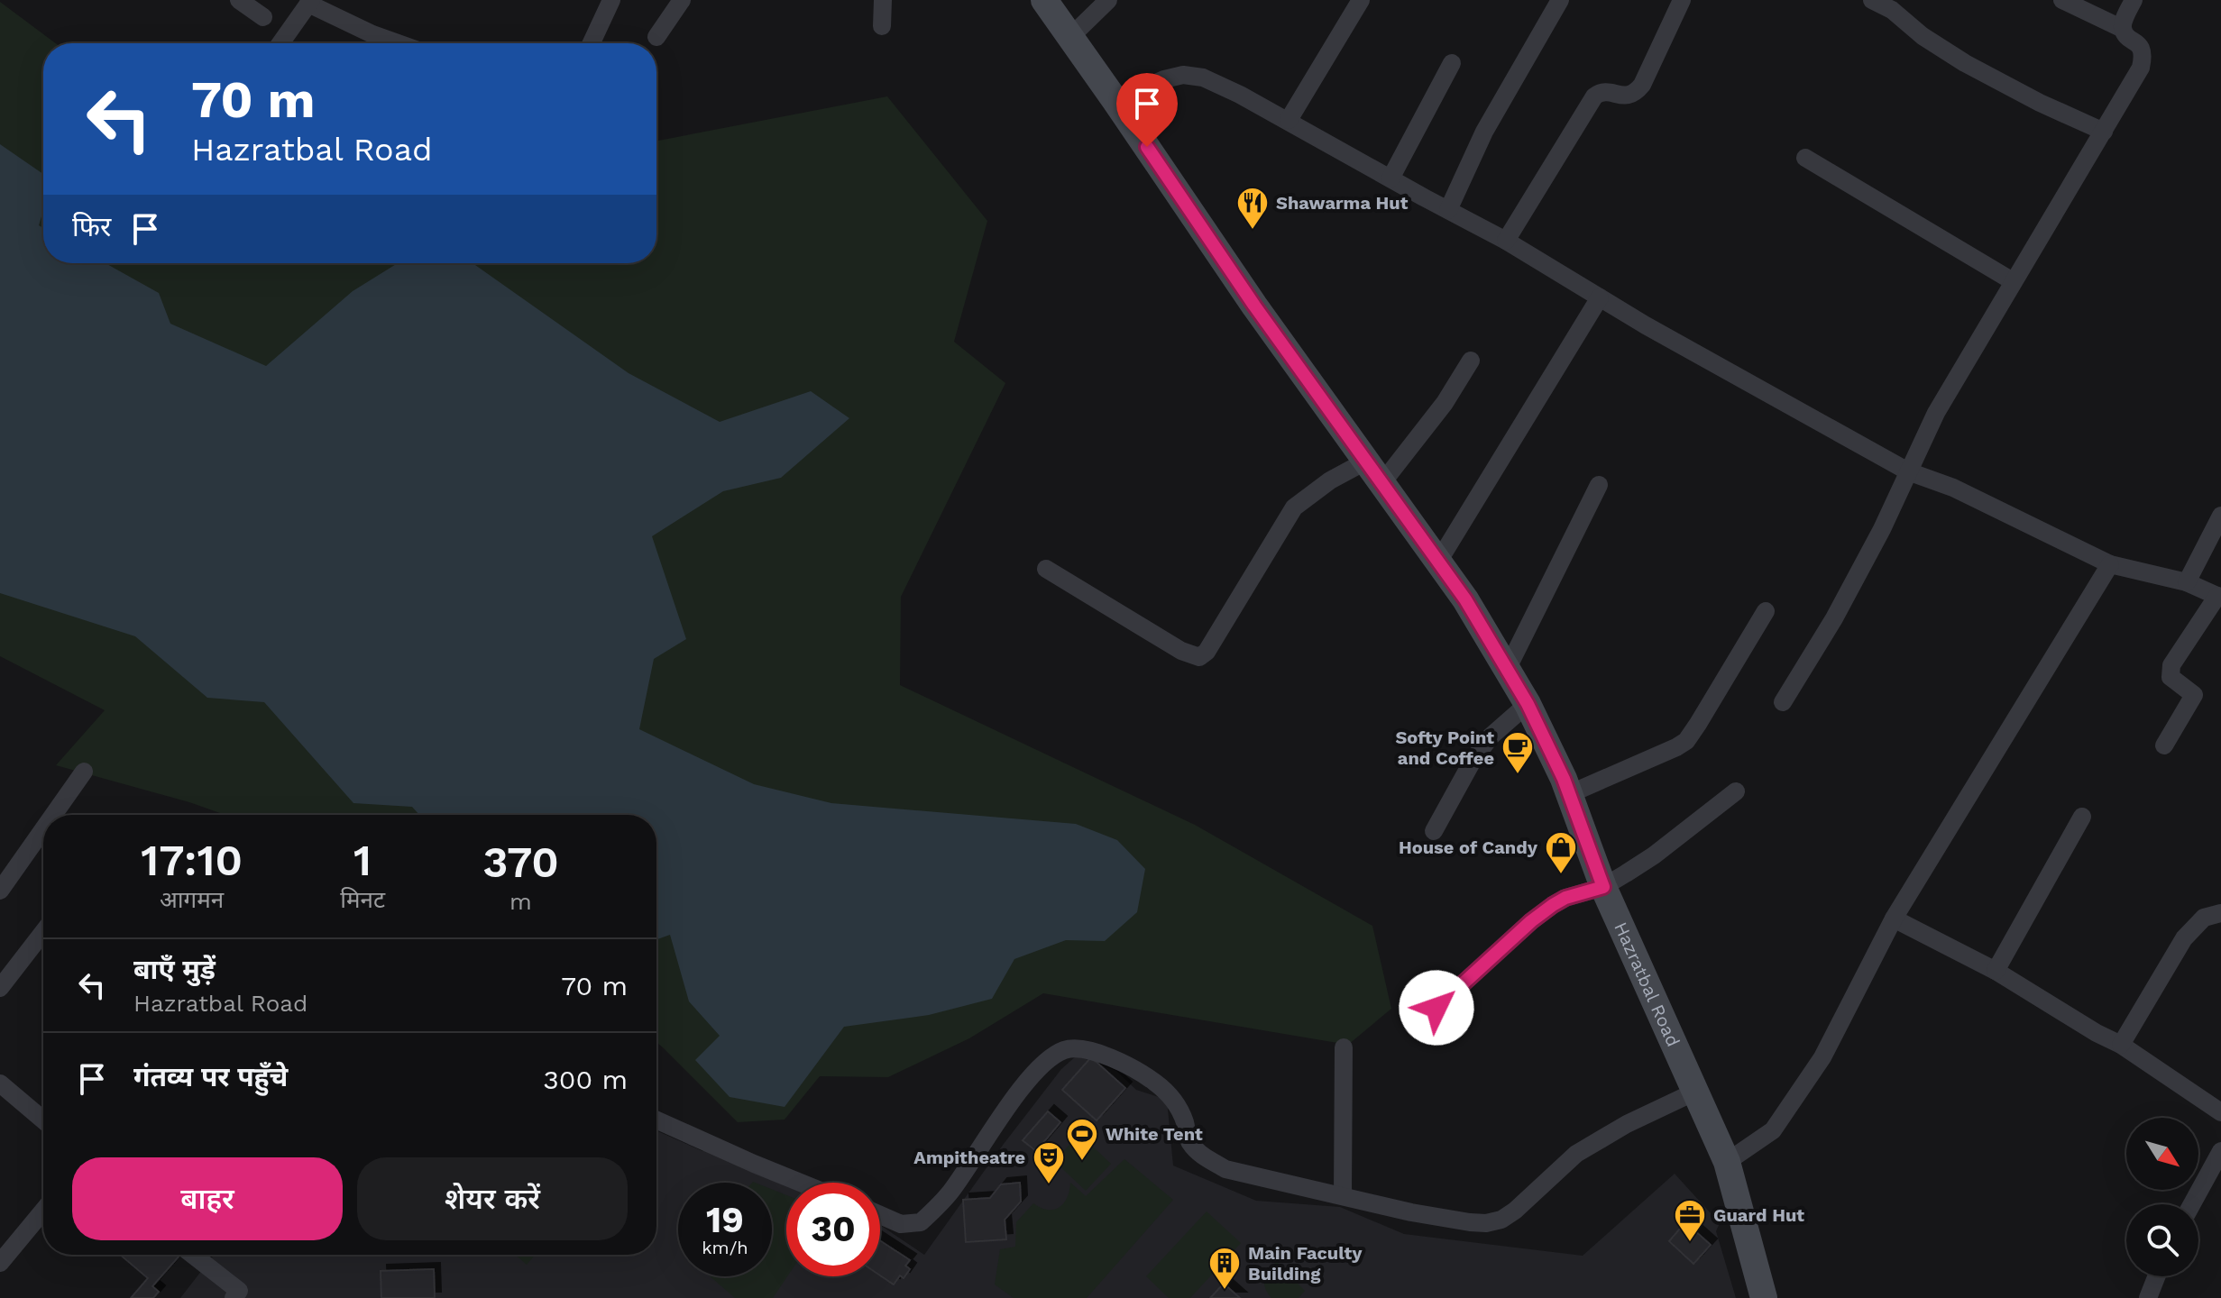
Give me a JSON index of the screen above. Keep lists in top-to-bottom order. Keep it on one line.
{"streets":{"main road":["Hazratbal Road"]},"places":{"restaurant":["Shawarma Hut"],"cafe":["Softy Point and Coffee"],"shop":["House of Candy"],"sports":["White Tent"],"theatre":["Ampitheatre"],"office":["Guard Hut"],"building":["Main Faculty Building"]},"north":"bottom right","page":{"turn":["70 m","Hazratbal Road"],"then":"फिर","eta":["17:10","आगमन","1","मिनट","370","m"],"list":[{"name":"बाएँ मुड़ें","note":"Hazratbal Road","value":"70 m"},{"name":"गंतव्य पर पहुँचे","value":"300 m"}],"buttons":["बाहर","शेयर करें"],"speed":"19 km/h","limit":"30"}}
